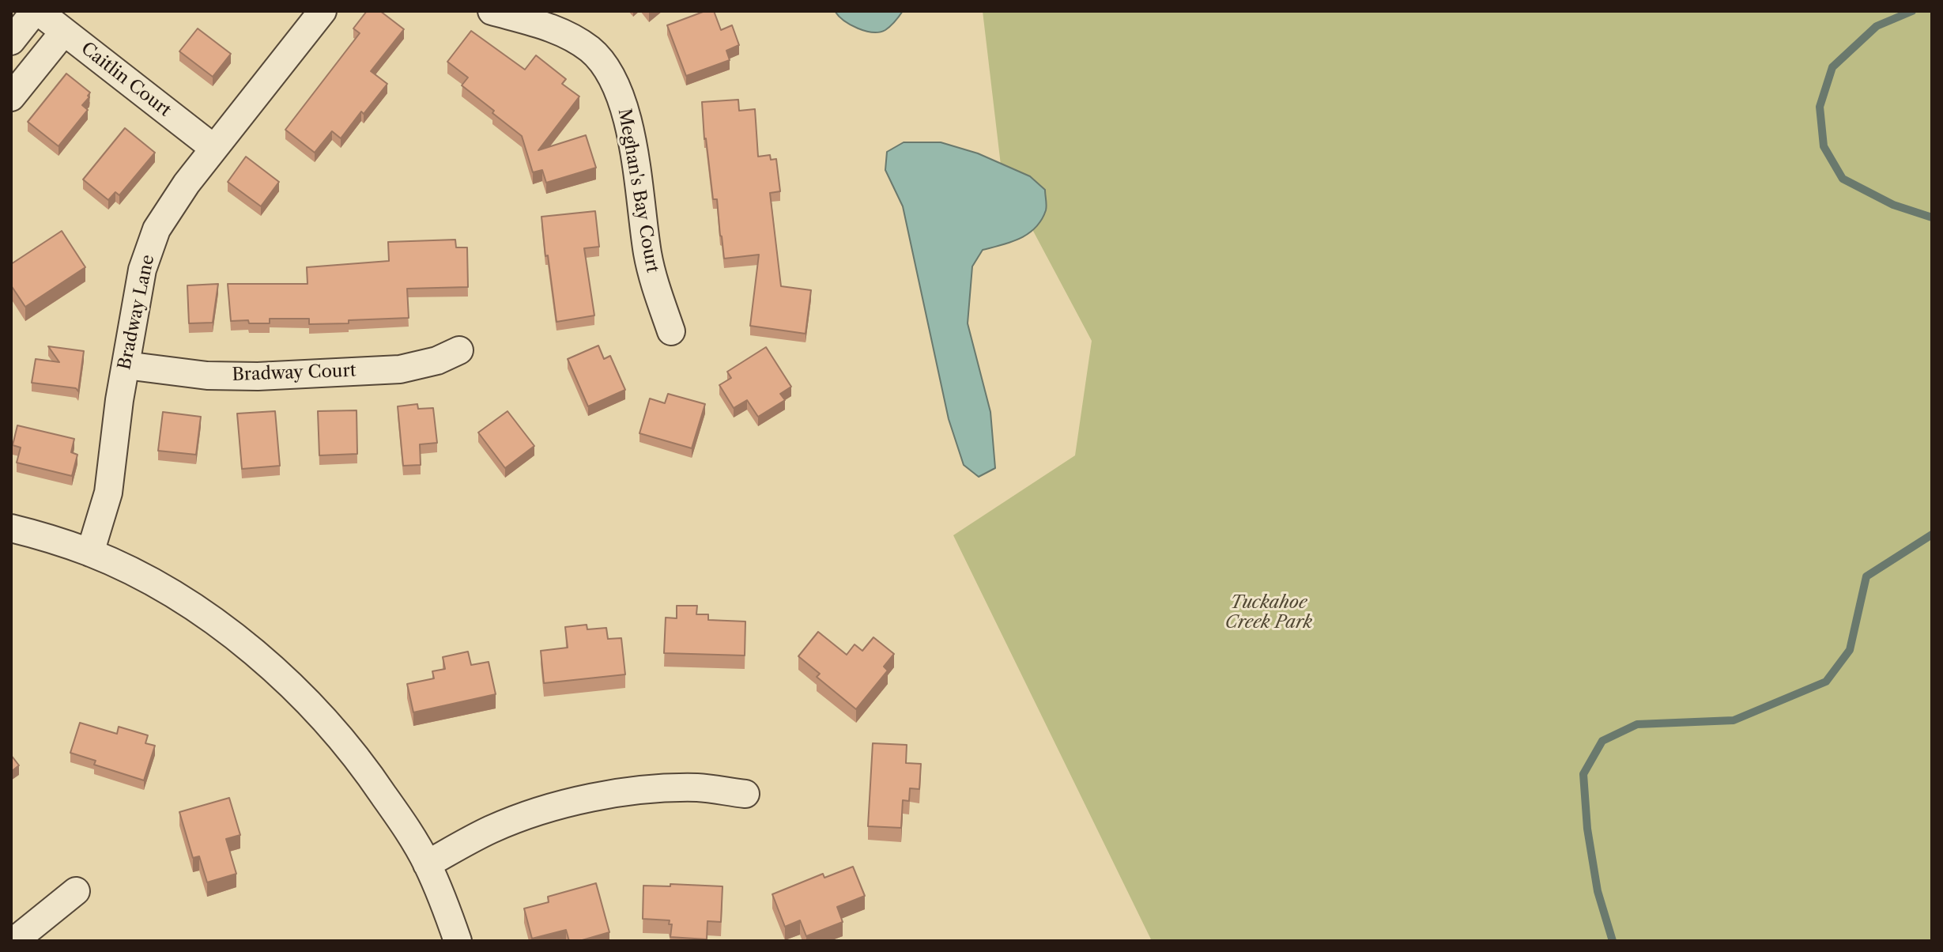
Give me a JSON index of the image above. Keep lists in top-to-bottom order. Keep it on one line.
{"streets":{"street":["Caitlin Court","Meghan's Bay Court","Bradway Lane","Bradway Court"]},"crossings":[["Caitlin Court","Bradway Lane"],["Bradway Lane","Bradway Court"]],"parks":["Tuckahoe Creek Park"]}
